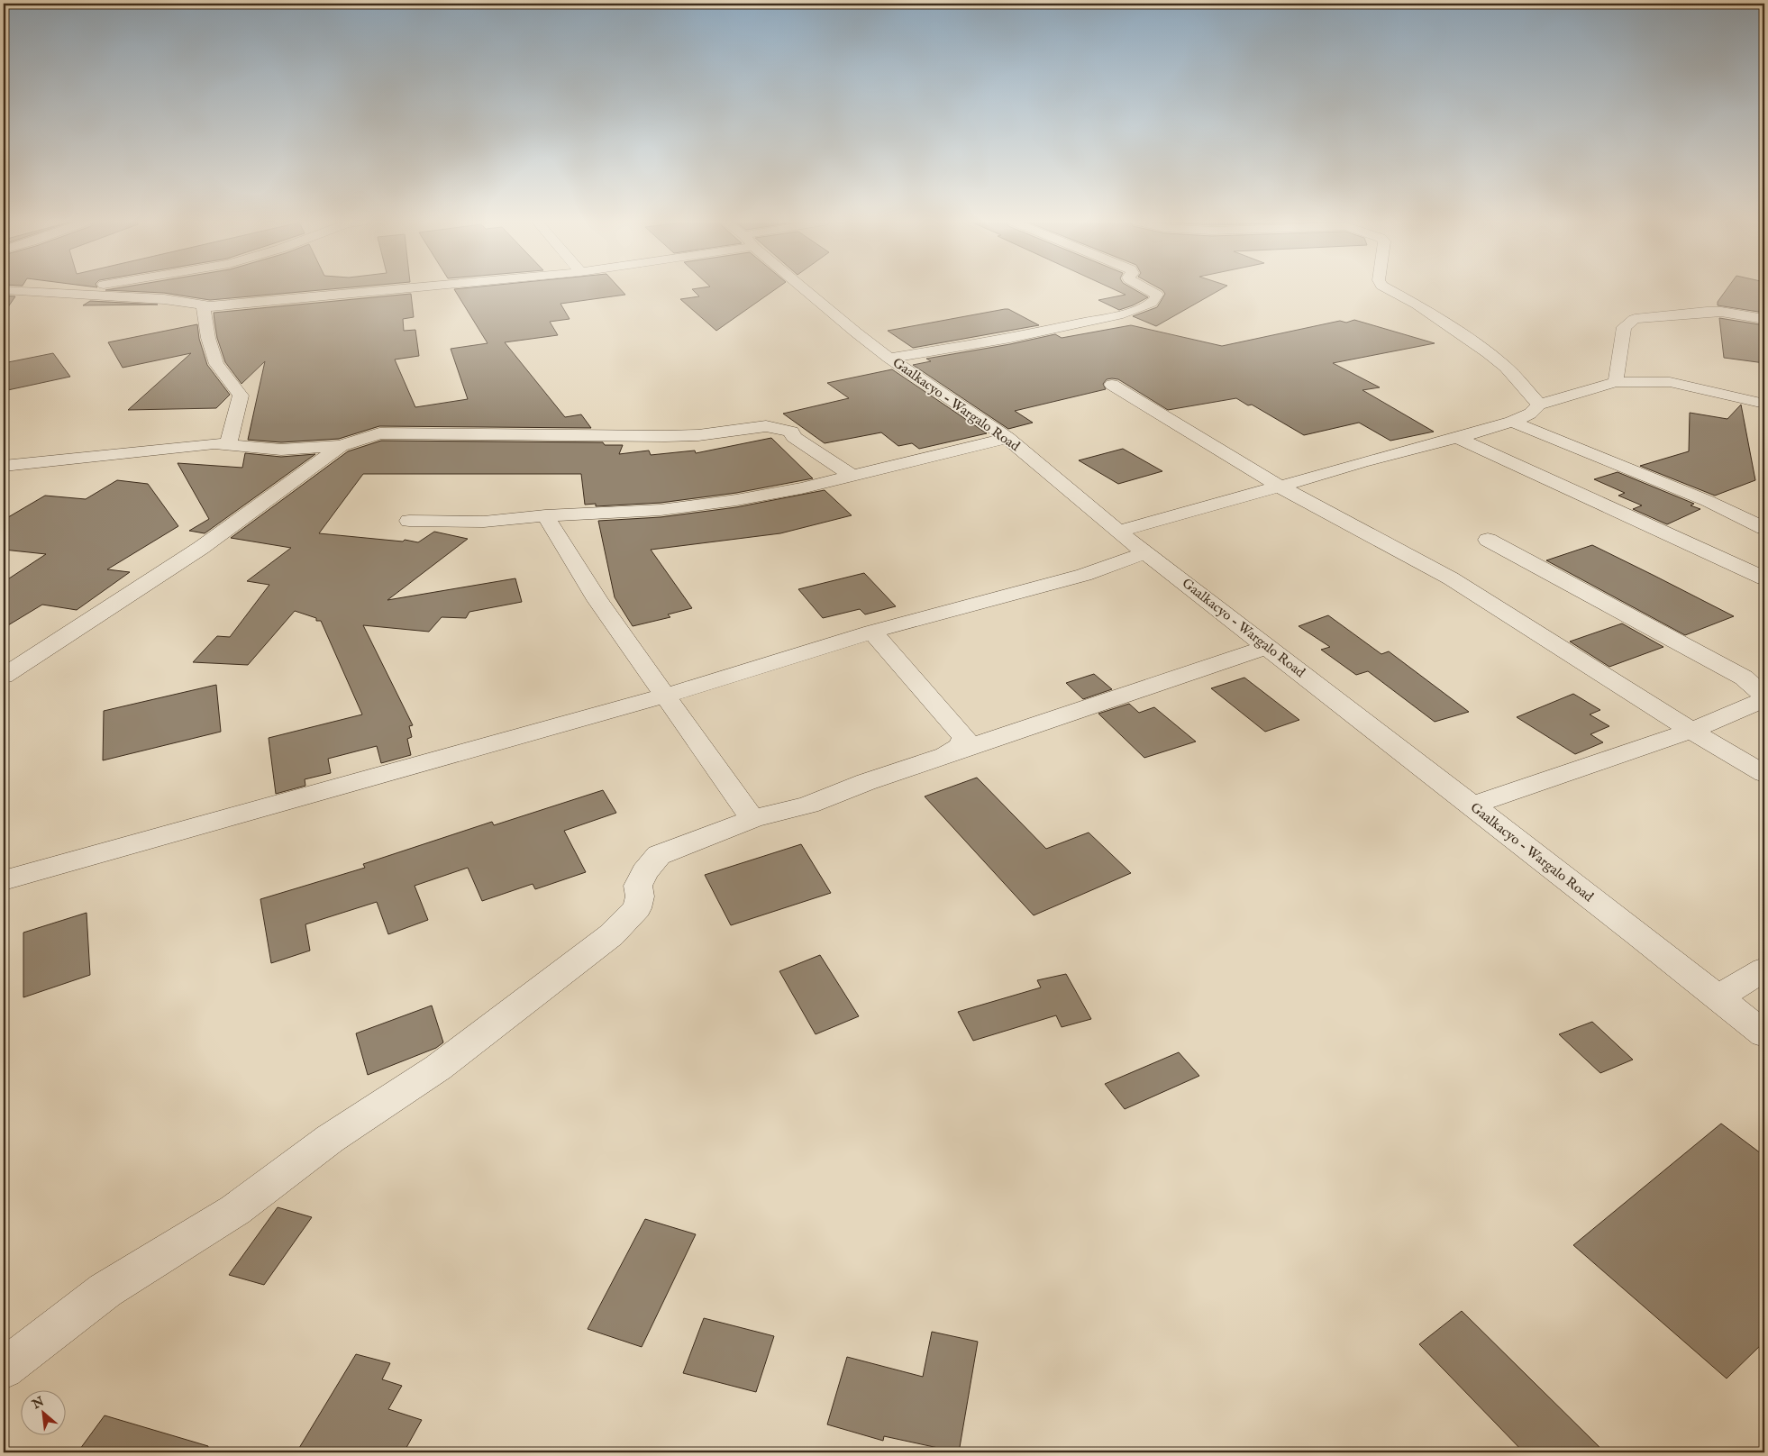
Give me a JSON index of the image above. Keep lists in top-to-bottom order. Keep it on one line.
{"streets":{"street":["Gaalkacyo - Wargalo Road"]},"north":"top left"}
